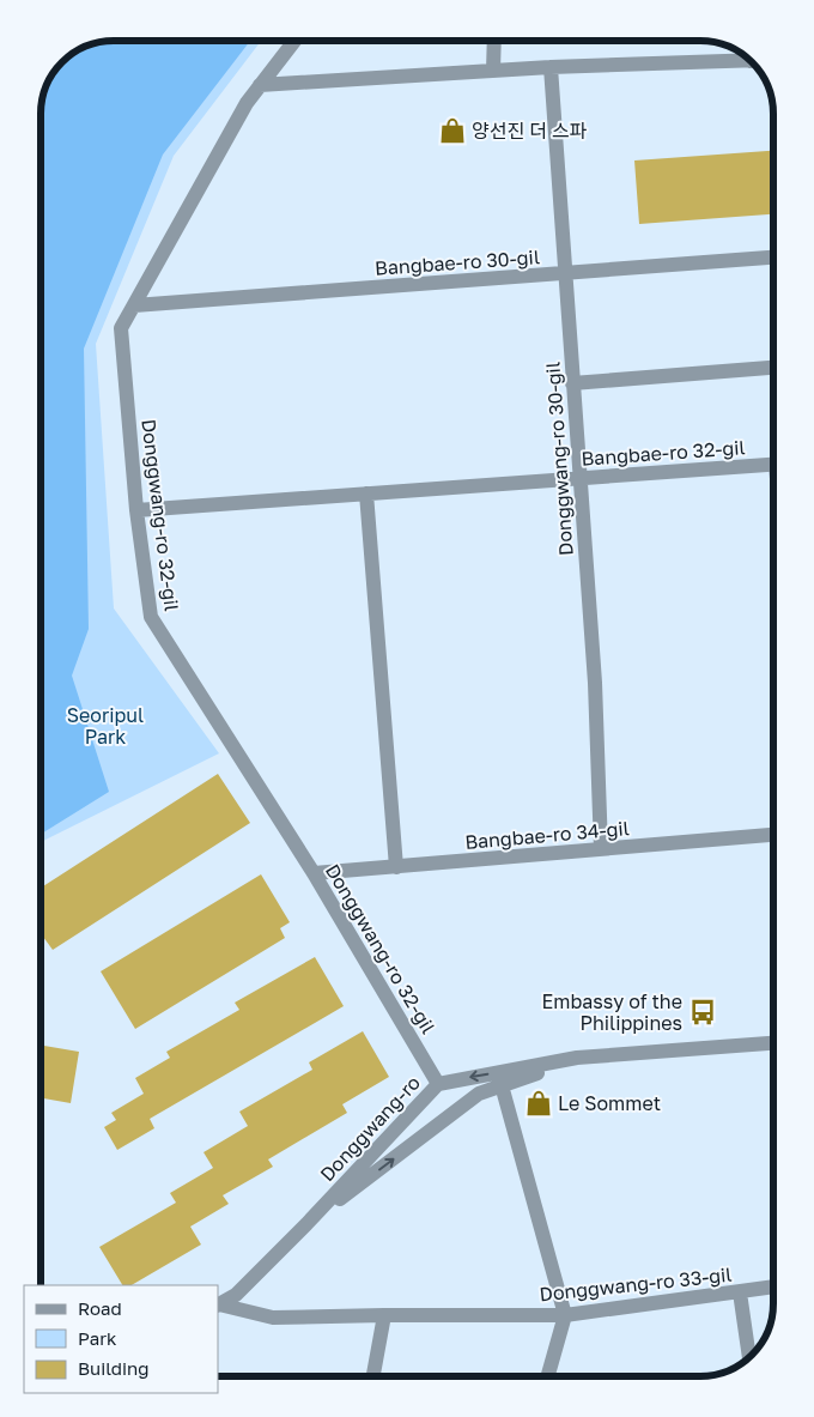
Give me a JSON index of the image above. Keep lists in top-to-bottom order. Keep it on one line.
{"streets":{"street":["Bangbae-ro 30-gil","Bangbae-ro 32-gil","Donggwang-ro 30-gil","Donggwang-ro 32-gil","Bangbae-ro 34-gil","Donggwang-ro","Donggwang-ro 33-gil"]},"crossings":[["Bangbae-ro 30-gil","Donggwang-ro 30-gil"],["Bangbae-ro 30-gil","Donggwang-ro 32-gil"],["Bangbae-ro 32-gil","Donggwang-ro 30-gil"],["Bangbae-ro 32-gil","Donggwang-ro 32-gil"],["Donggwang-ro 30-gil","Bangbae-ro 34-gil"],["Donggwang-ro 32-gil","Bangbae-ro 34-gil"],["Donggwang-ro 32-gil","Donggwang-ro"],["Donggwang-ro","Donggwang-ro 33-gil"]],"parks":["Seoripul Park"],"places":{"shop":["양선진 더 스파","Le Sommet"],"bus stop":["Embassy of the Philippines"]},"legend":["Road","Park","Building"]}
